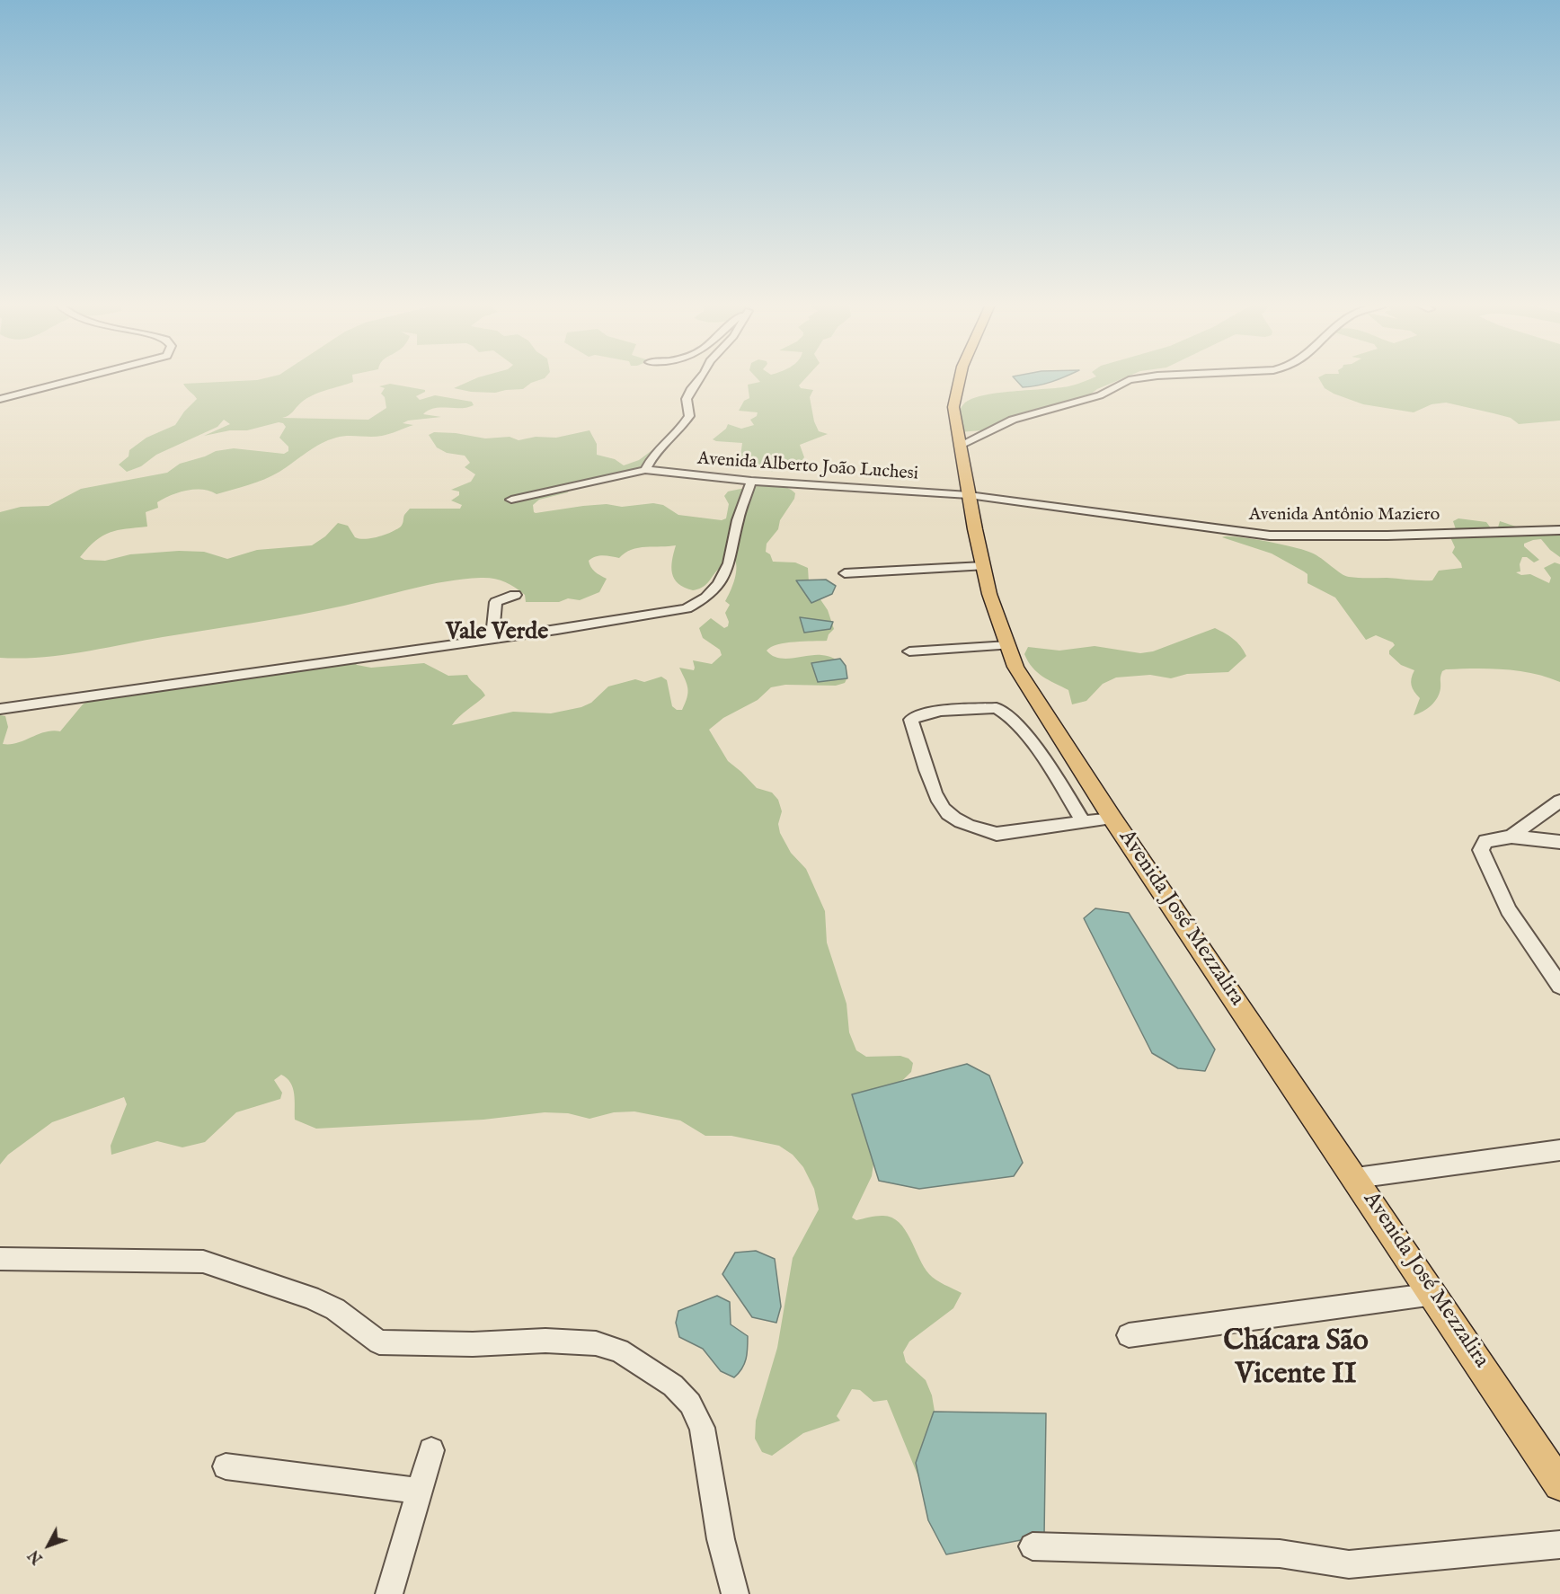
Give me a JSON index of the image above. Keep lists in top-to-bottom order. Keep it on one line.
{"streets":{"main road":["Avenida José Mezzalira"],"street":["Avenida Alberto João Luchesi","Avenida Antônio Maziero"]},"crossings":[["Avenida Alberto João Luchesi","Avenida Antônio Maziero"],["Avenida Alberto João Luchesi","Avenida José Mezzalira"],["Avenida Antônio Maziero","Avenida José Mezzalira"]],"districts":["Vale Verde","Chácara São Vicente II"],"north":"bottom left"}
